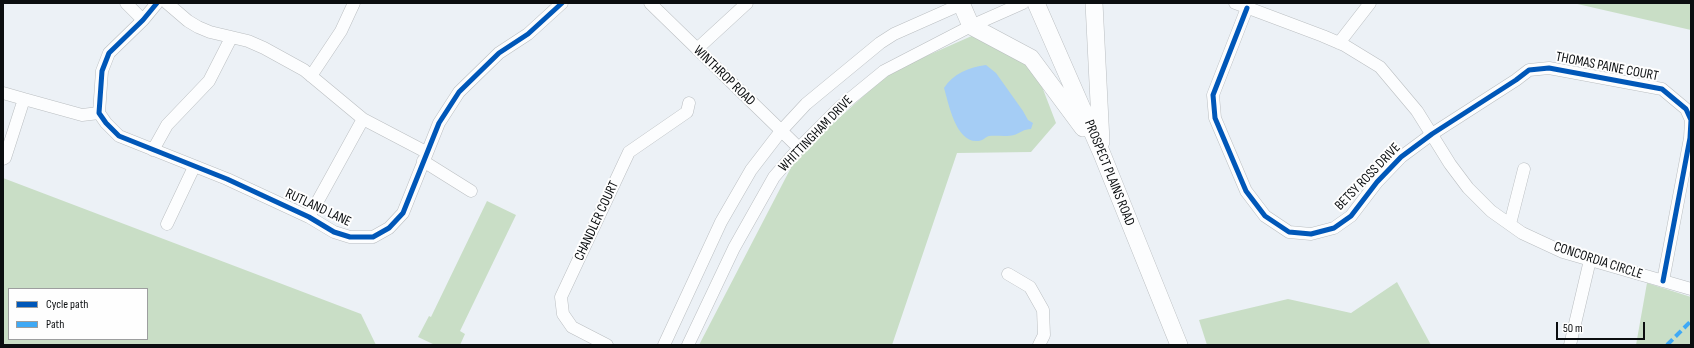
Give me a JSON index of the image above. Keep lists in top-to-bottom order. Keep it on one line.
{"streets":{"street":["THOMAS PAINE COURT","WINTHROP ROAD","WHITTINGHAM DRIVE","PROSPECT PLAINS ROAD","BETSY ROSS DRIVE","RUTLAND LANE","CHANDLER COURT","CONCORDIA CIRCLE"]},"crossings":[["THOMAS PAINE COURT","BETSY ROSS DRIVE"],["THOMAS PAINE COURT","CONCORDIA CIRCLE"],["WINTHROP ROAD","WHITTINGHAM DRIVE"],["BETSY ROSS DRIVE","CONCORDIA CIRCLE"]],"legend":["Cycle path","Path"],"scale_bar":"50 m"}
